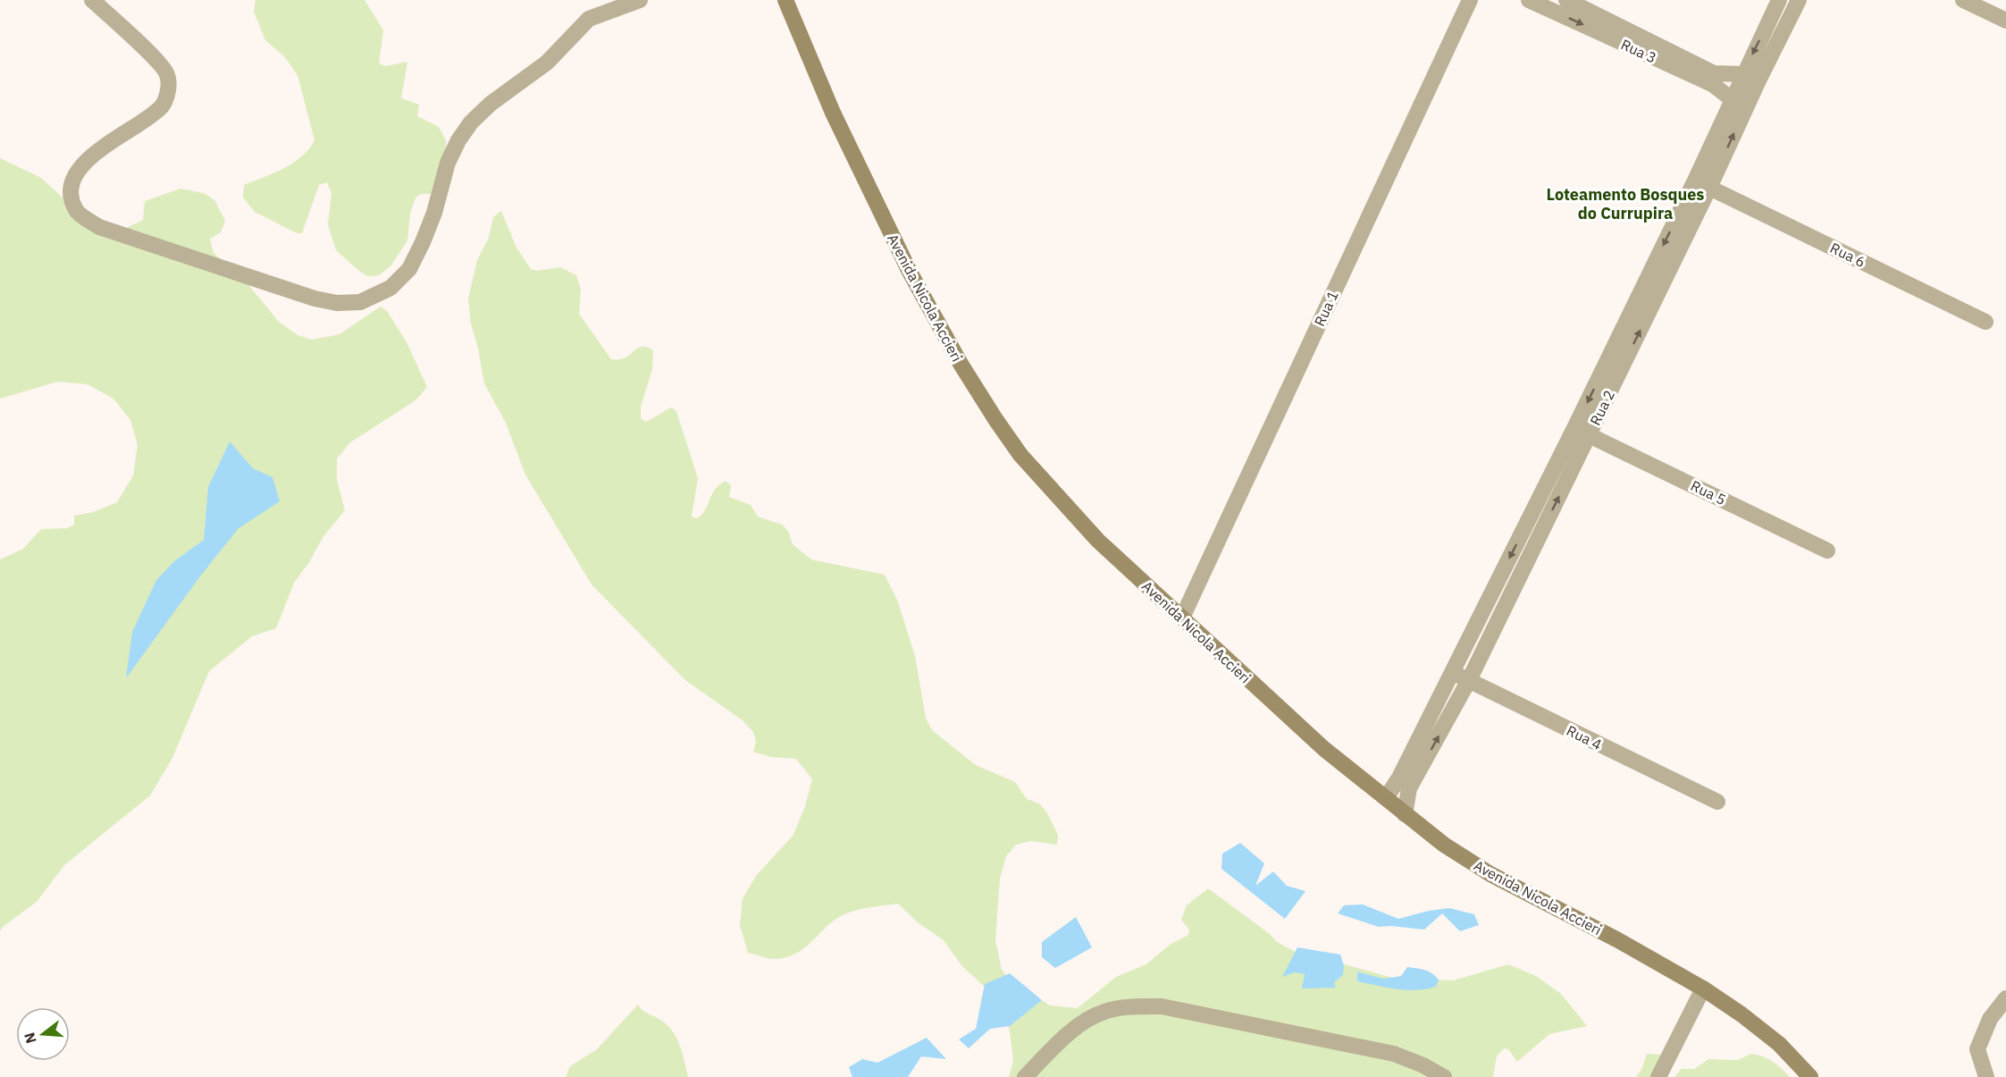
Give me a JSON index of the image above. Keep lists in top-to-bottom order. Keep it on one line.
{"streets":{"street":["Rua 3","Rua 6","Avenida Nicola Accieri","Rua 1","Rua 2","Rua 5","Rua 4"]},"crossings":[["Rua 3","Rua 2"],["Rua 6","Rua 2"],["Avenida Nicola Accieri","Rua 1"],["Avenida Nicola Accieri","Rua 2"],["Rua 2","Rua 5"],["Rua 2","Rua 4"]],"districts":["Loteamento Bosques do Currupira"],"north":"left"}
